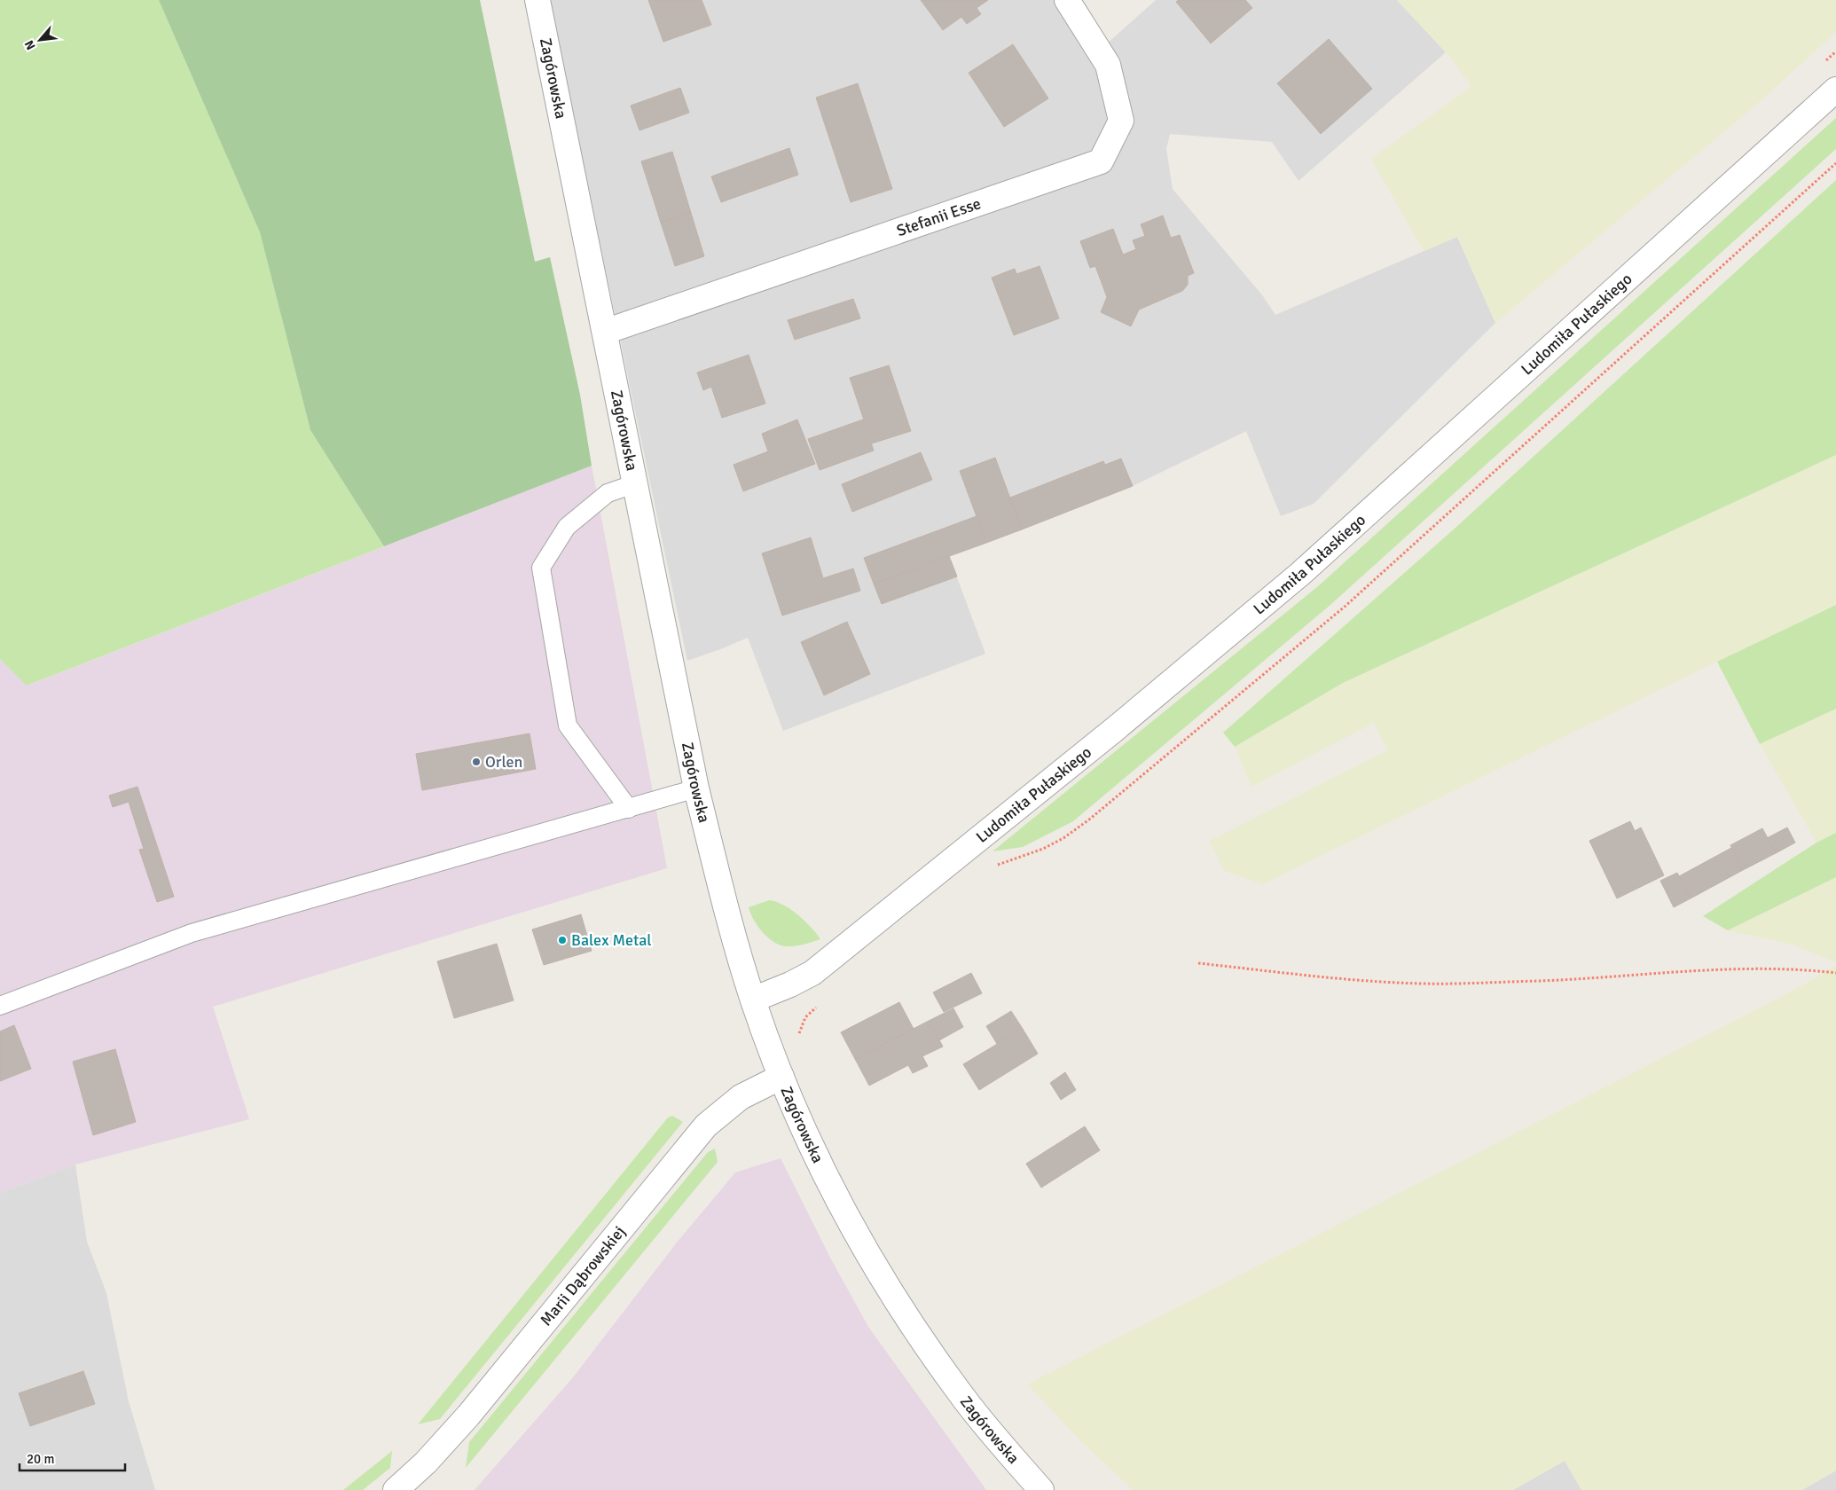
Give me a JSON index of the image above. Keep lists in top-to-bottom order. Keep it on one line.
{"streets":{"street":["Zagórowska","Stefanii Esse","Ludomiła Pułaskiego","Marii Dąbrowskiej"]},"crossings":[["Zagórowska","Stefanii Esse"],["Zagórowska","Ludomiła Pułaskiego"],["Zagórowska","Marii Dąbrowskiej"]],"places":["Orlen","Balex Metal"],"scale_bar":"20 m","north":"bottom left"}
